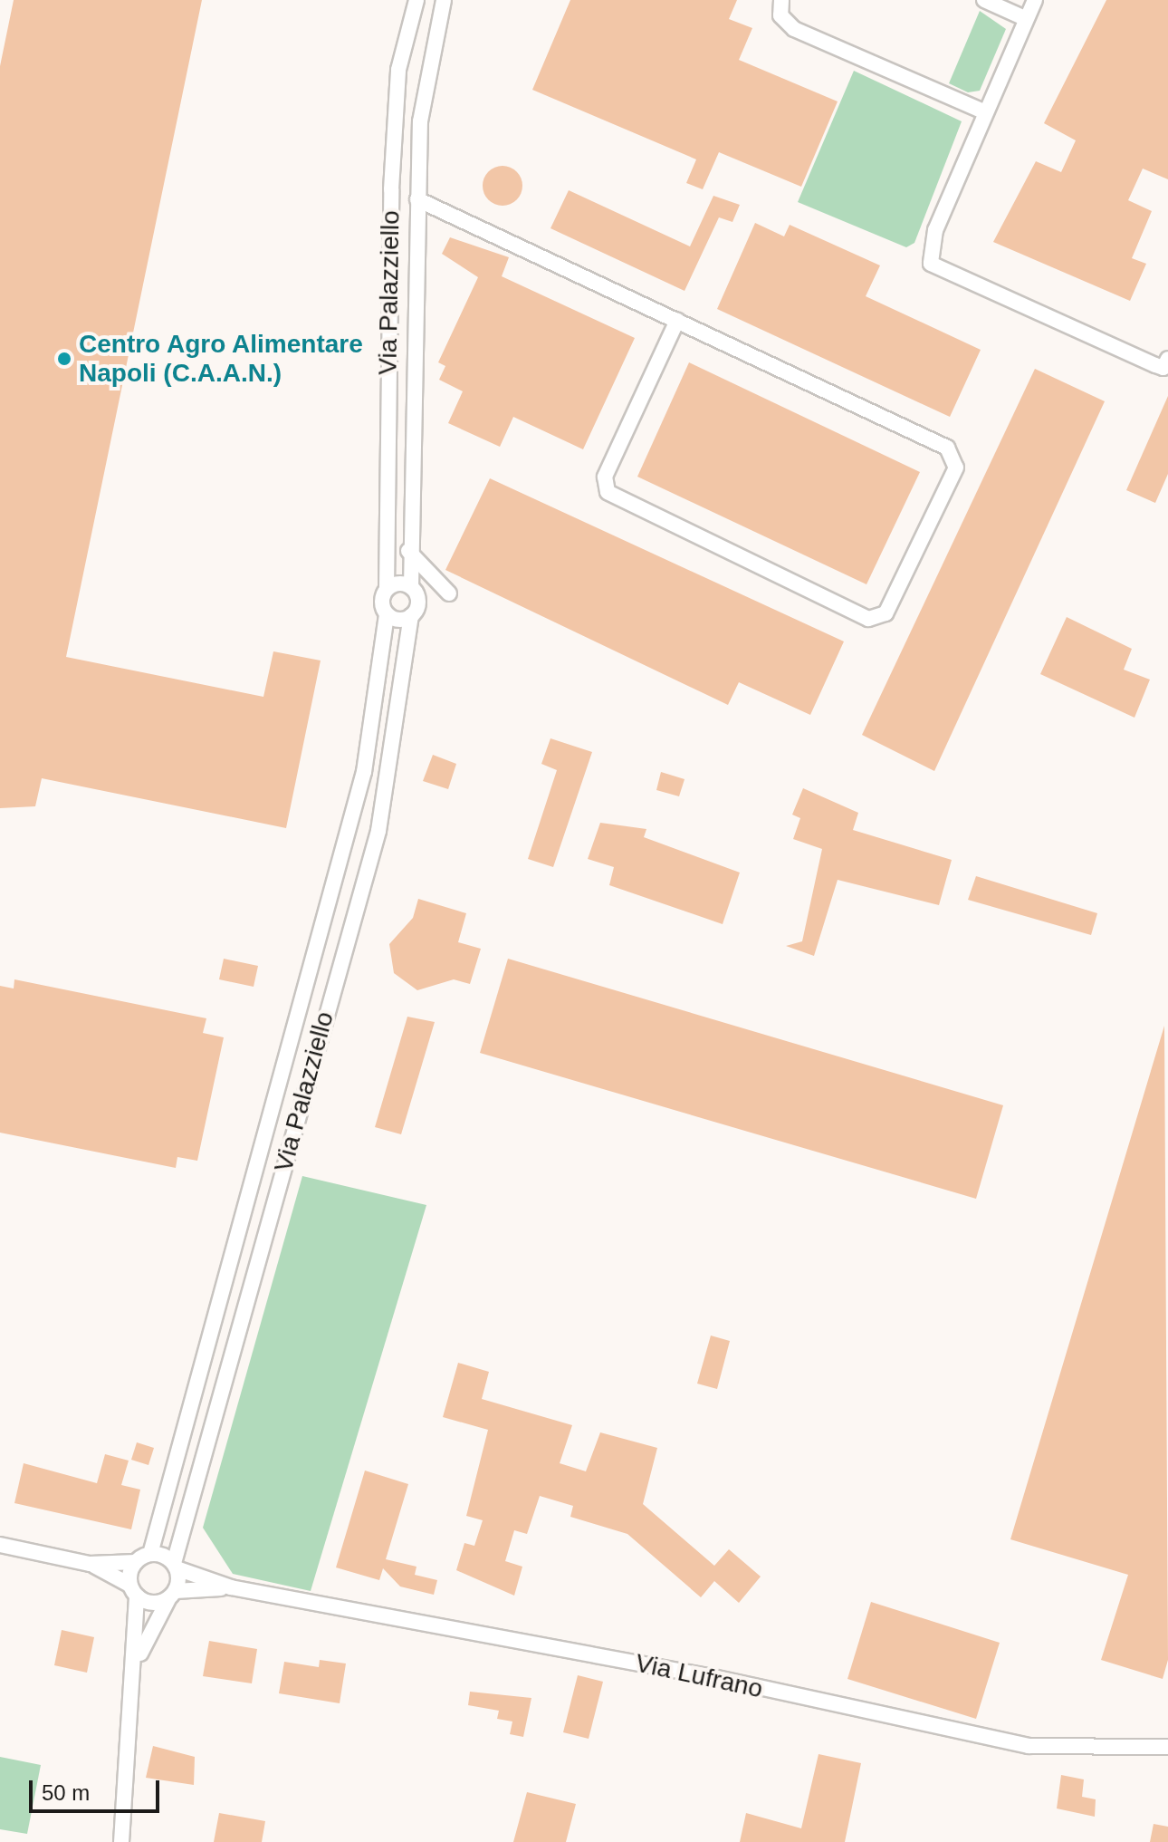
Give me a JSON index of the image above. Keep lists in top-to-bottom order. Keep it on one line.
{"streets":{"street":["Via Palazziello","Via Lufrano"]},"crossings":[["Via Palazziello","Via Lufrano"]],"places":["Centro Agro Alimentare Napoli (C.A.A.N.)"],"scale_bar":"50 m"}
